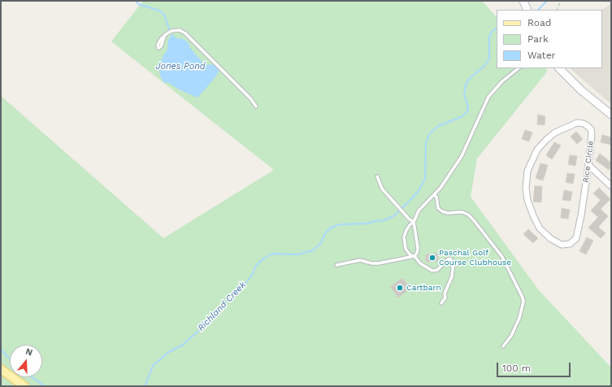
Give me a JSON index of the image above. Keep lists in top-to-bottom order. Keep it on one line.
{"streets":{"street":["Rice Circle"]},"water":["Jones Pond","Richland Creek"],"places":["Paschal Golf Course Clubhouse","Cartbarn"],"legend":["Road","Park","Water"],"scale_bar":"100 m","north":"top"}
